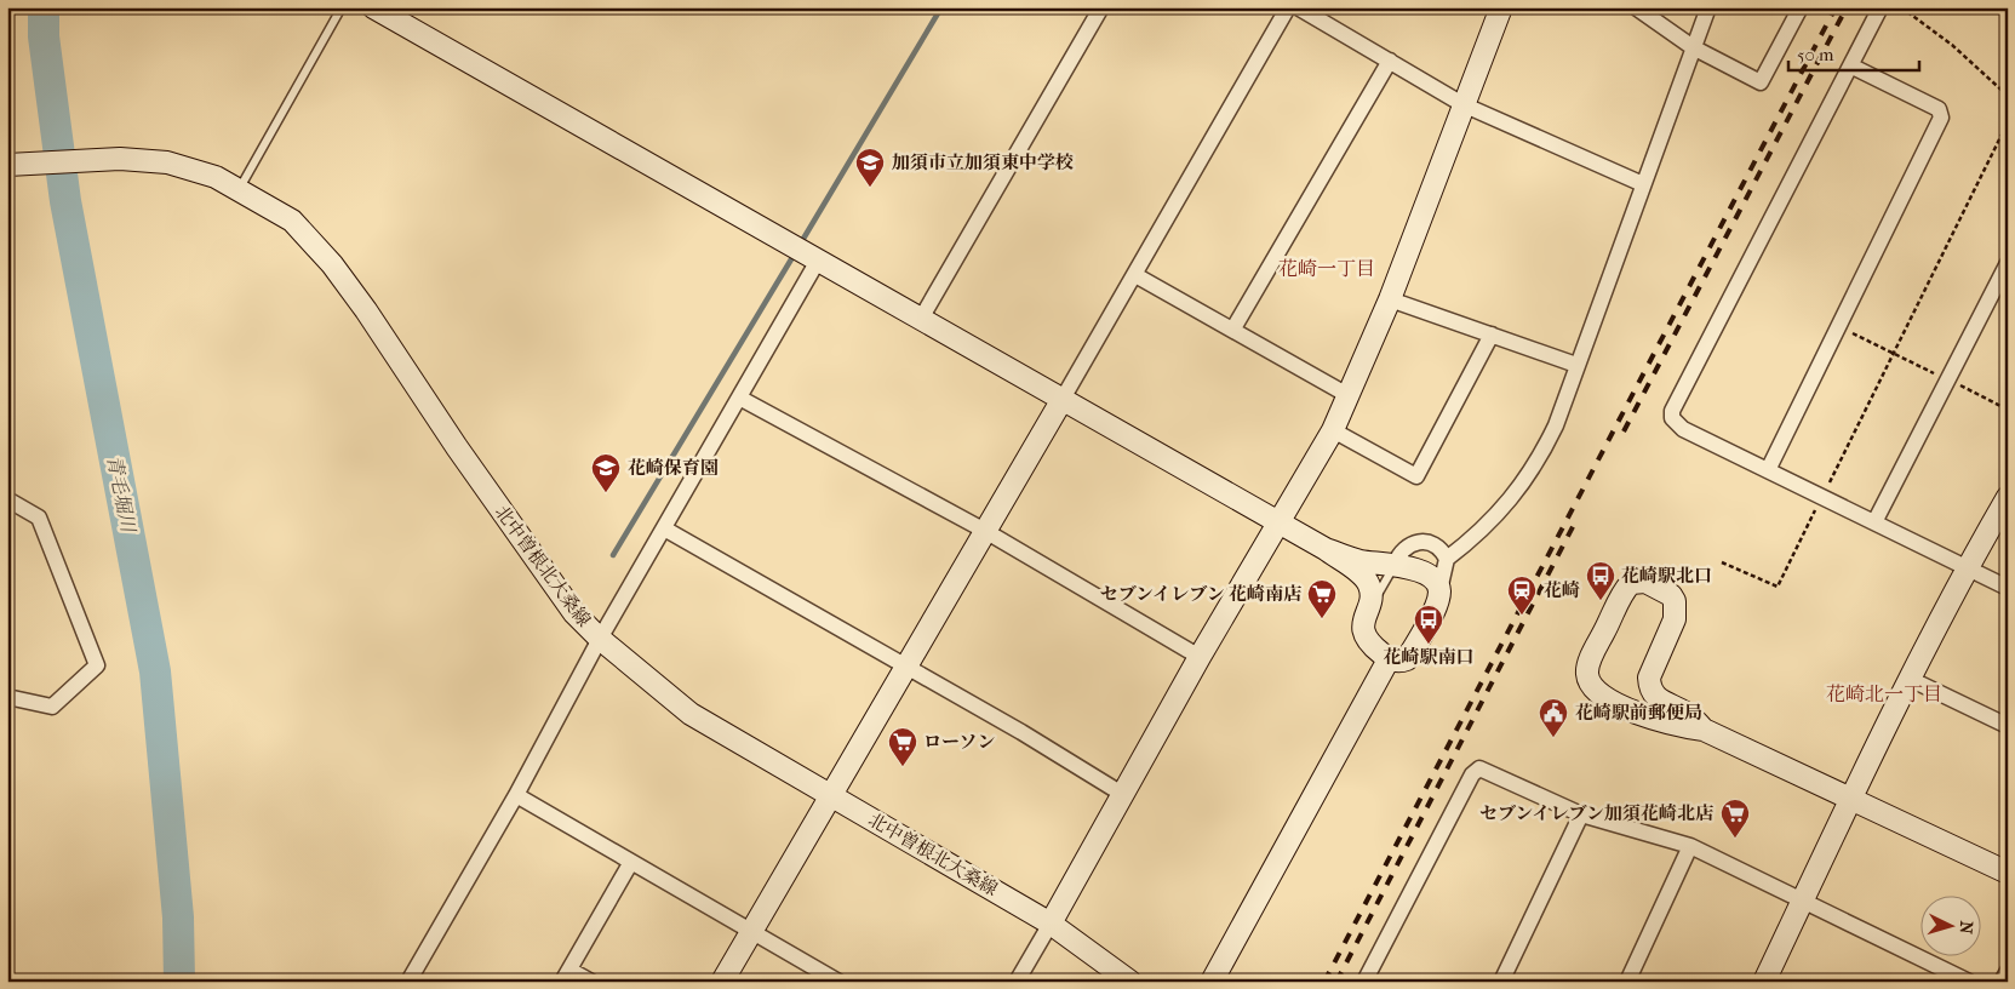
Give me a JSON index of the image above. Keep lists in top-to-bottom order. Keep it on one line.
{"streets":{"street":["北中曽根北大桑線"]},"districts":["花崎一丁目","花崎北一丁目"],"water":["青毛堀川"],"places":{"school or university":["加須市立加須東中学校","花崎保育園"],"bus stop":["花崎駅北口","花崎駅南口"],"station":["花崎"],"supermarket":["セブンイレブン 花崎南店","ローソン","セブンイレブン加須花崎北店"],"public building":["花崎駅前郵便局"]},"scale_bar":"50 m","north":"right"}
